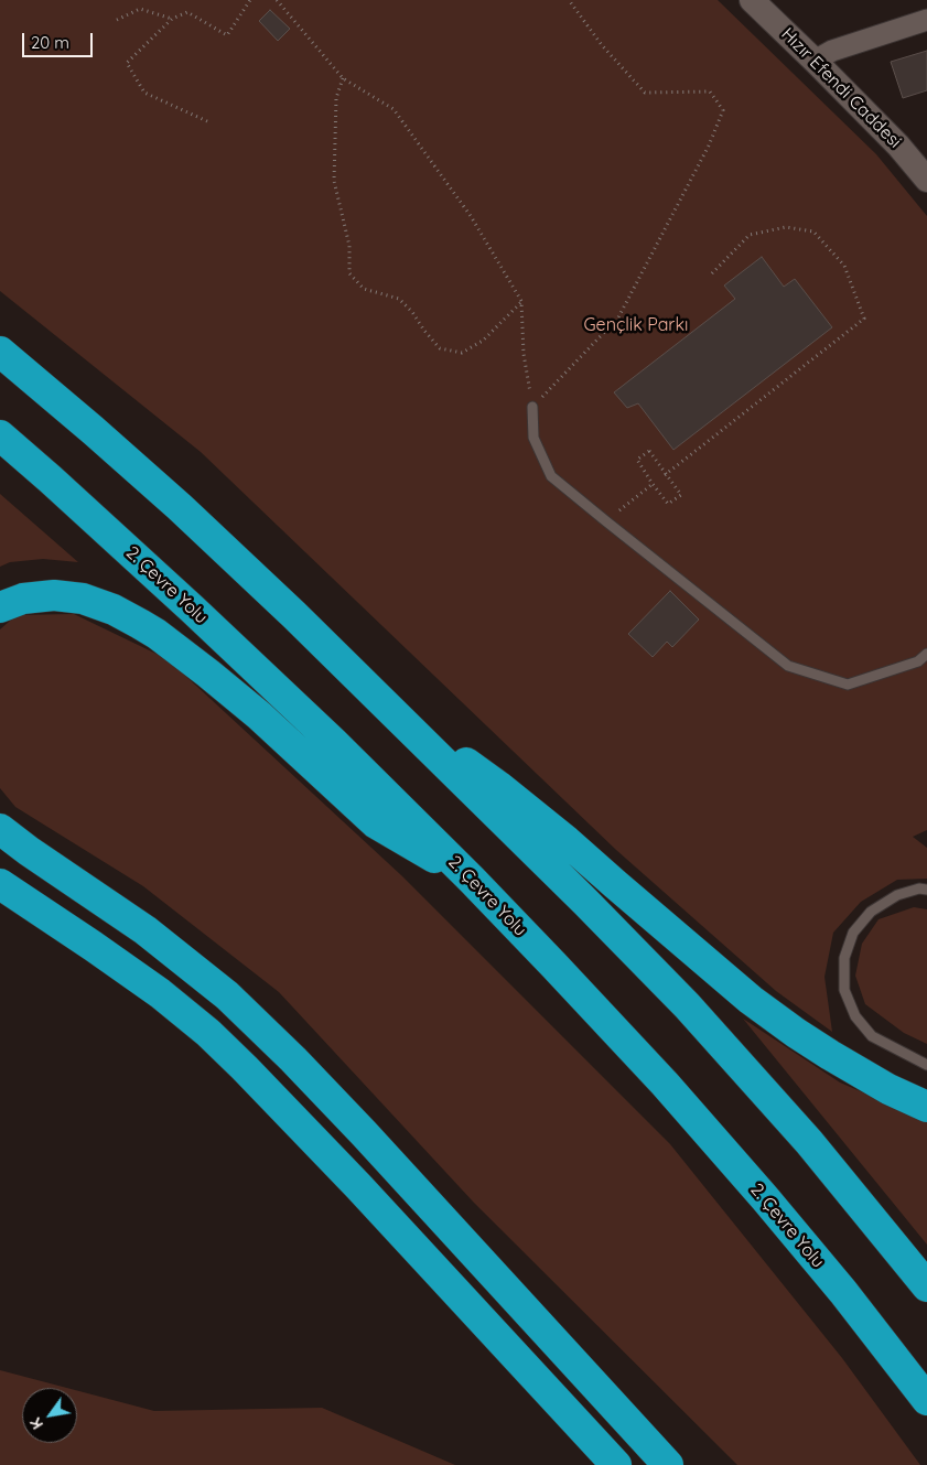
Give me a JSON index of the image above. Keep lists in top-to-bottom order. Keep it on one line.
{"streets":{"highway":["2. Çevre Yolu"],"street":["Hızır Efendi Caddesi"]},"parks":["Gençlik Parkı"],"scale_bar":"20 m","north":"bottom left"}
